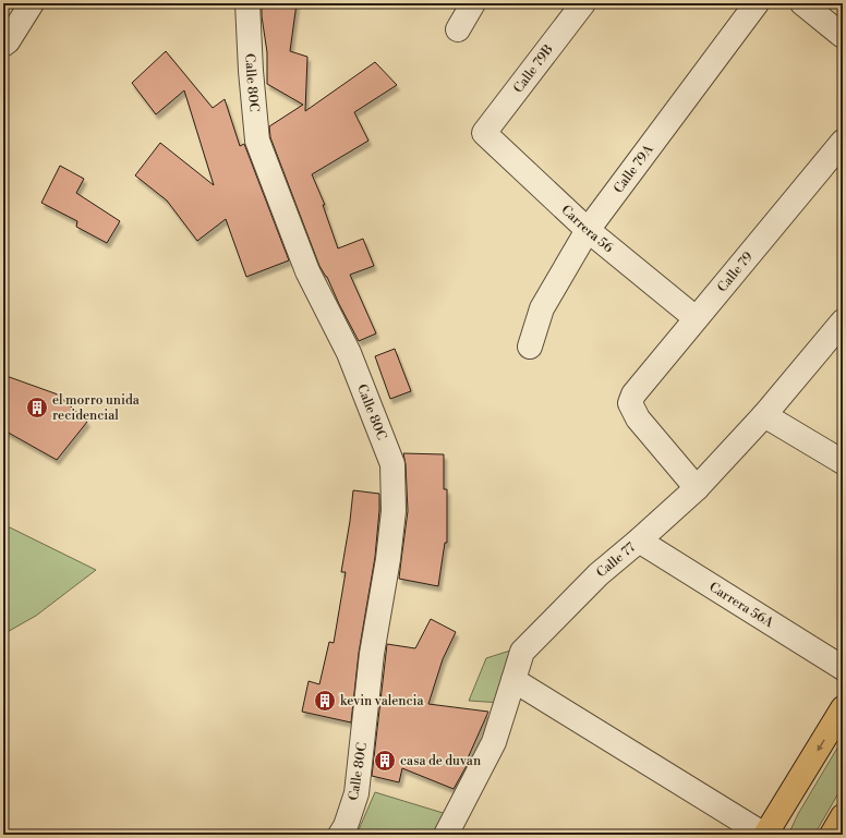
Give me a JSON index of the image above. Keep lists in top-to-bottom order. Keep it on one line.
{"streets":{"street":["Calle 79B","Calle 80C","Calle 79A","Carrera 56","Calle 79","Calle 77","Carrera 56A"]},"crossings":[["Calle 79B","Carrera 56"],["Calle 79A","Carrera 56"],["Carrera 56","Calle 79"],["Calle 79","Calle 77"],["Calle 77","Carrera 56A"]],"places":{"building":["el morro unida recidencial","kevin valencia","casa de duvan"]}}
